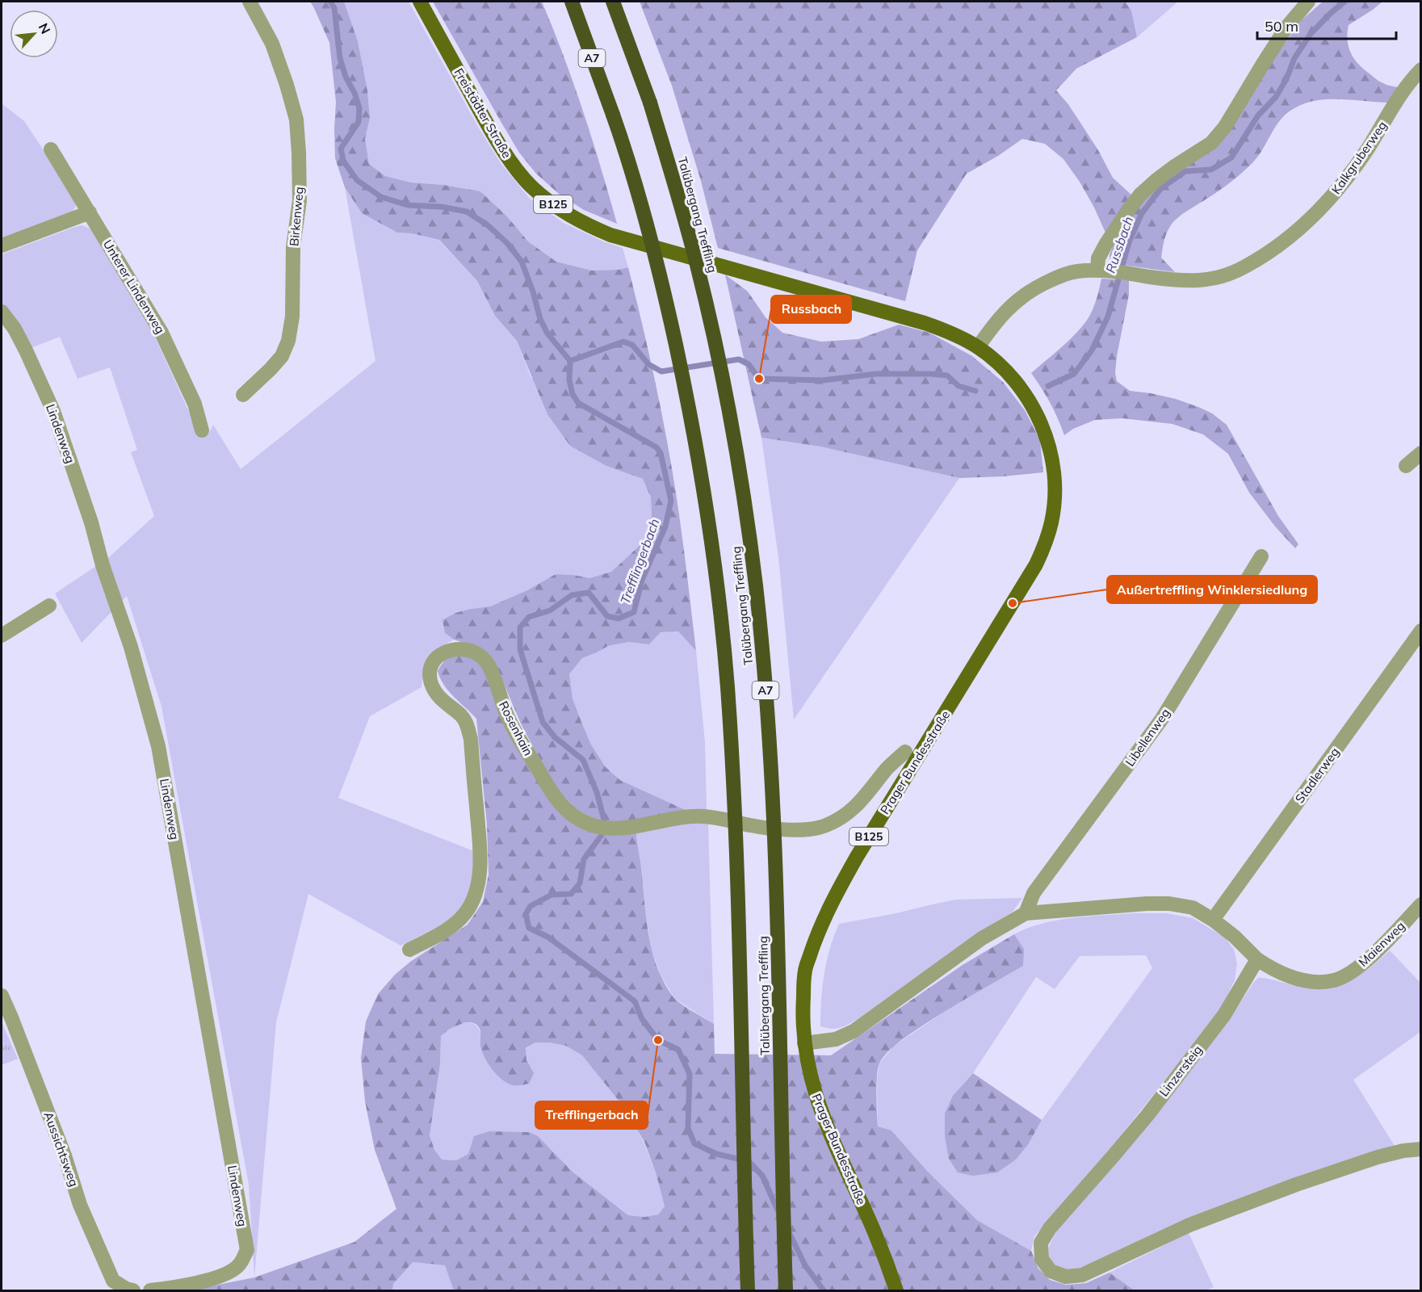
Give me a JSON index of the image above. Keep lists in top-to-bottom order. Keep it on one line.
{"streets":{"highway":["A7","Talübergang Treffling"],"main road":["Freistädter Straße","B125","Prager Bundesstraße"],"street":["Kalkgruberweg","Birkenweg","Unterer Lindenweg","Lindenweg","Rosenhain","Libellenweg","Stadlerweg","Maienweg","Linzersteig","Aussichtsweg"]},"crossings":[["Freistädter Straße","Kalkgruberweg"],["Freistädter Straße","Prager Bundesstraße"],["Kalkgruberweg","Prager Bundesstraße"],["Maienweg","Linzersteig"]],"water":["Russbach","Trefflingerbach"],"places":["Russbach","Außertreffling Winklersiedlung","Trefflingerbach"],"scale_bar":"50 m","north":"top right"}
